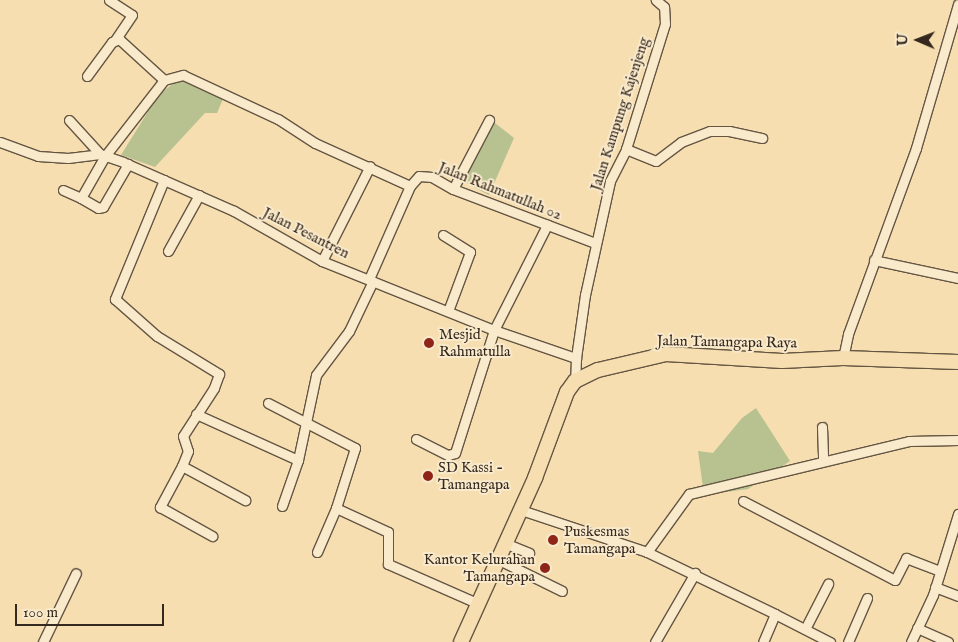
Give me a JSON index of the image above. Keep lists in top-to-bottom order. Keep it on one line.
{"streets":{"main road":["Jalan Tamangapa Raya"],"street":["Jalan Kampung Kajenjeng","Jalan Rahmatullah 02","Jalan Pesantren"]},"crossings":[["Jalan Kampung Kajenjeng","Jalan Rahmatullah 02"],["Jalan Kampung Kajenjeng","Jalan Pesantren"]],"places":["Mesjid Rahmatulla","SD Kassi - Tamangapa","Puskesmas Tamangapa","Kantor Kelurahan Tamangapa"],"scale_bar":"100 m","north":"left"}
